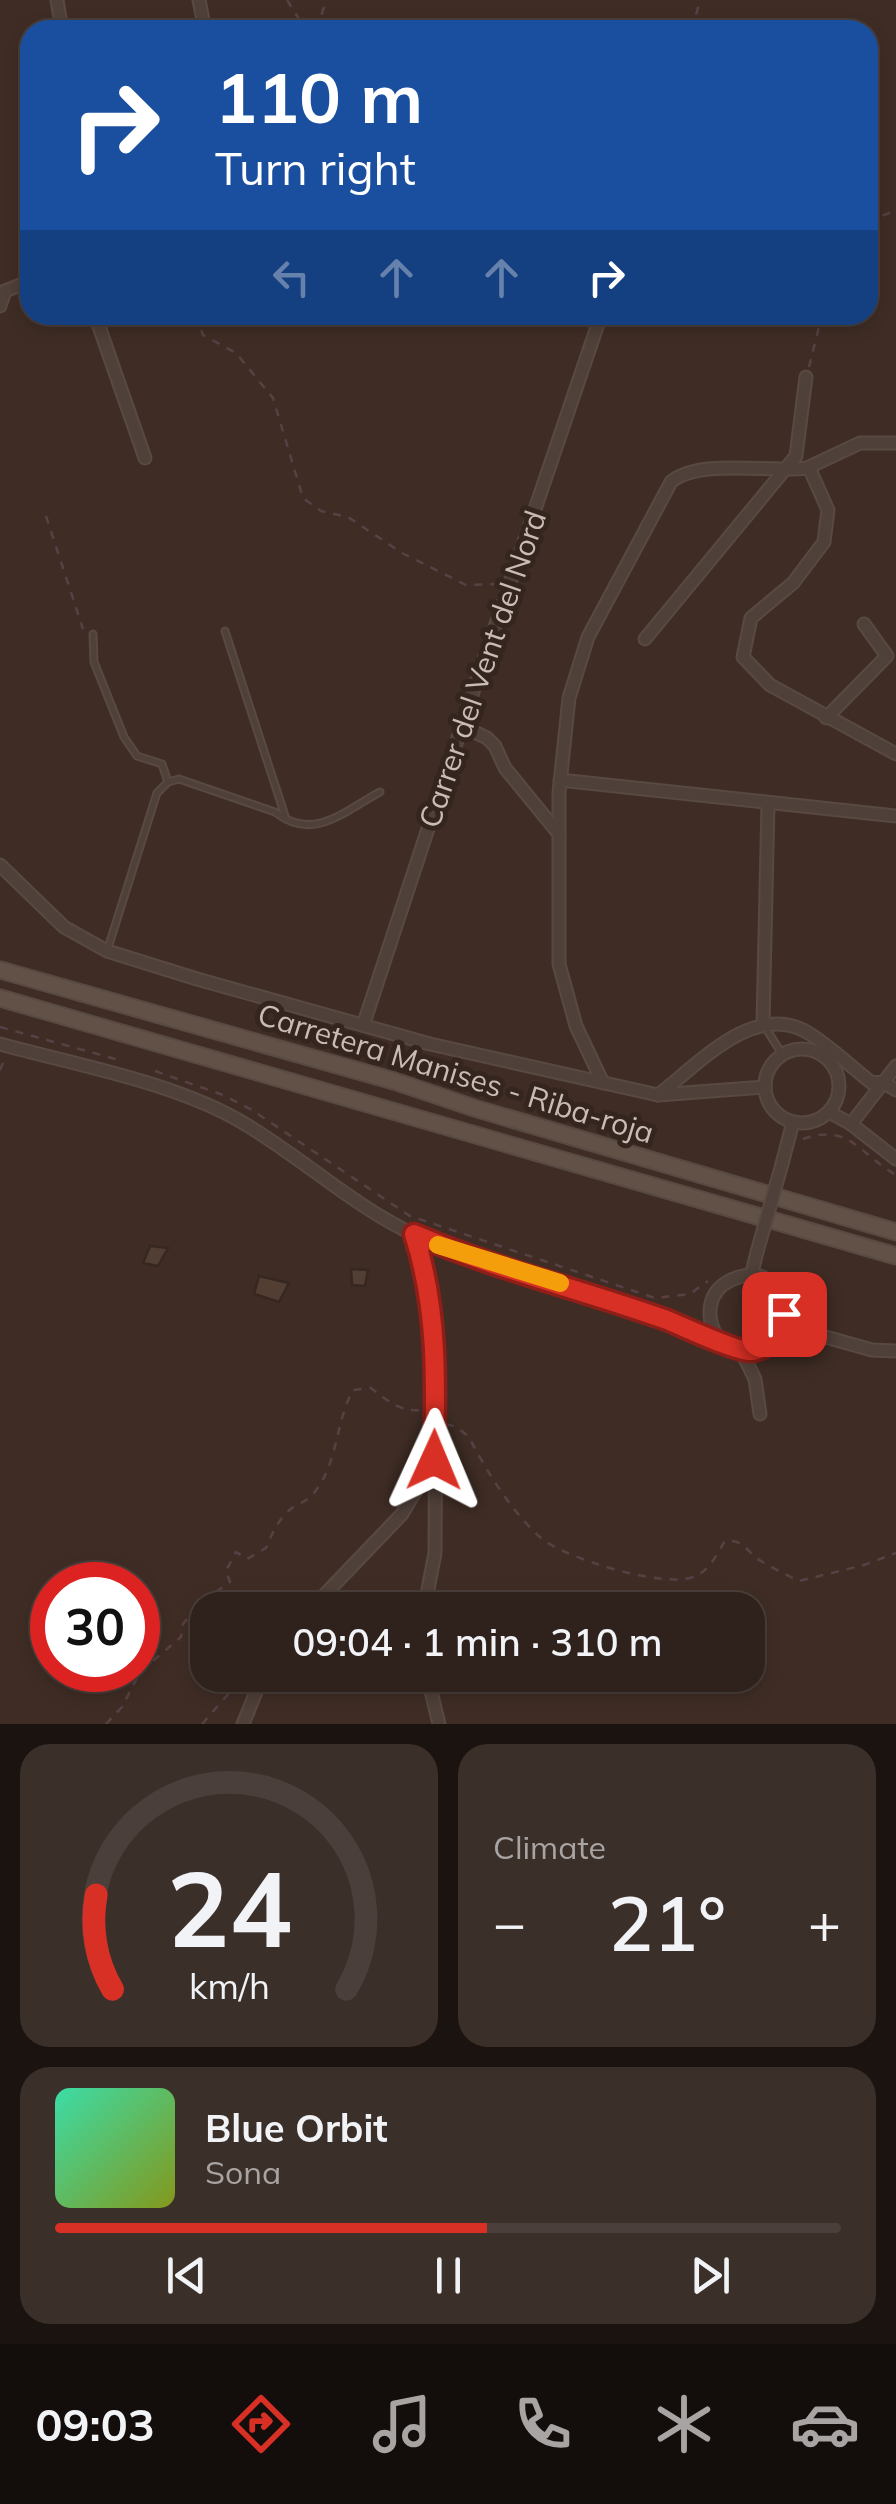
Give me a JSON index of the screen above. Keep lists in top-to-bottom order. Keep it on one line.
{"streets":{"main road":["Carretera Manises - Riba-roja"],"street":["Carrer del Vent del Nord"]},"page":{"turn":["110 m","Turn right"],"limit":"30","trip":"09:04 · 1 min · 310 m","tile":"Climate","heat":["−","21°","+"],"song":["Blue Orbit","Sona"],"tabs":"09:03","gauge":["24","km/h"]}}
